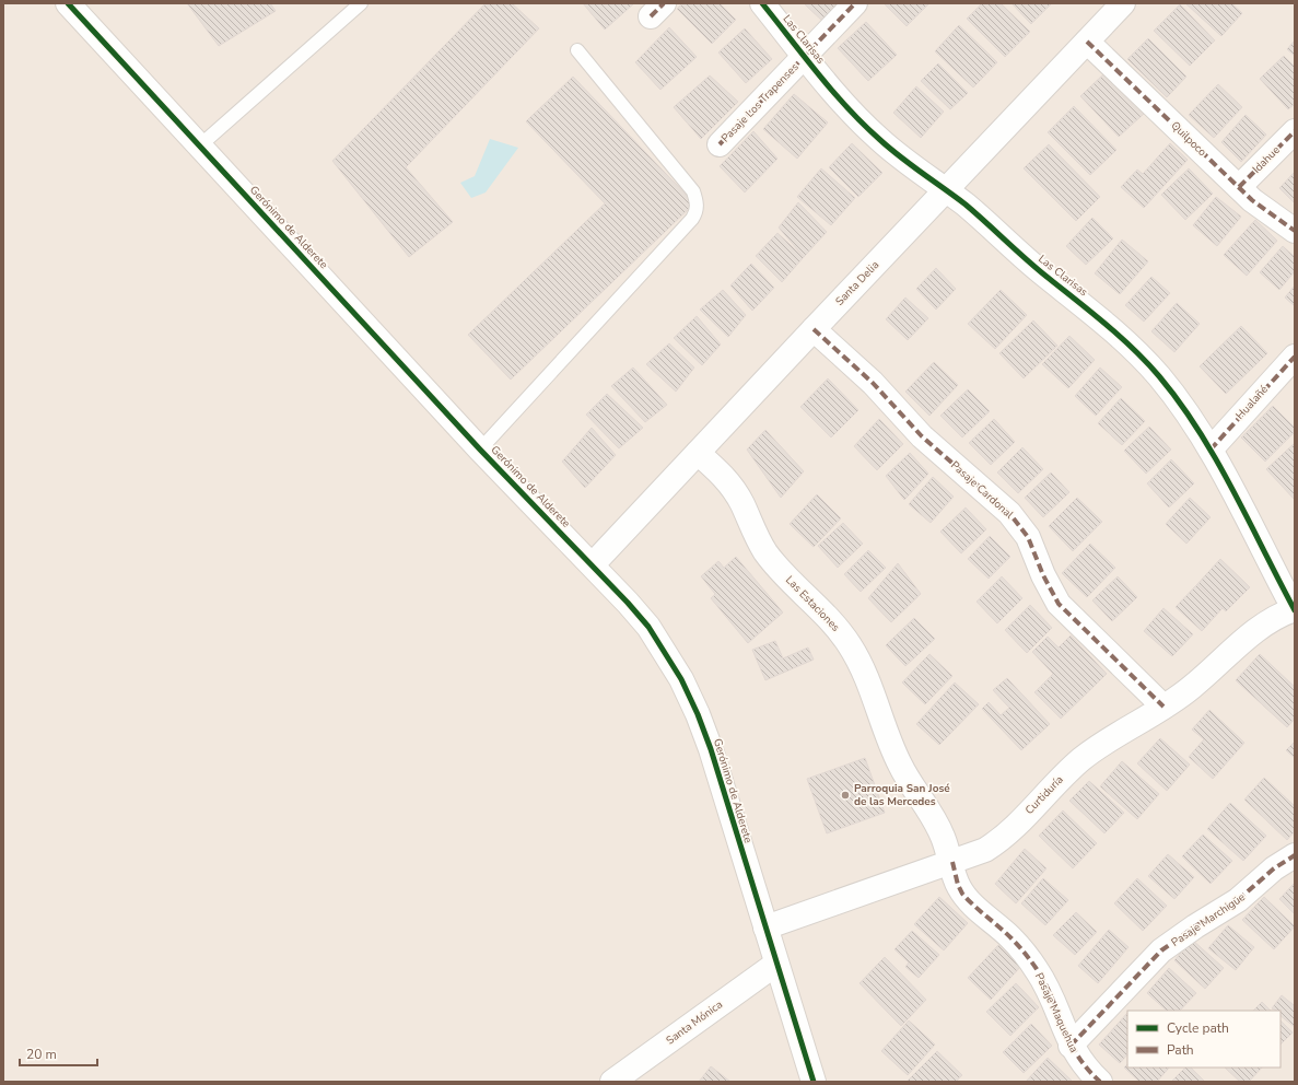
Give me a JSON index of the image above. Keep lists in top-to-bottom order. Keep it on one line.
{"streets":{"street":["Las Clarisas","Pasaje Los Trapenses","Quilpoco","Idahue","Gerónimo de Alderete","Santa Delia","Hualañé","Pasaje Cardonal","Las Estaciones","Curtiduría","Pasaje Marchigüe","Pasaje Maquehua","Santa Mónica"]},"crossings":[["Las Clarisas","Pasaje Los Trapenses"],["Las Clarisas","Santa Delia"],["Las Clarisas","Hualañé"],["Las Clarisas","Curtiduría"],["Quilpoco","Idahue"],["Quilpoco","Santa Delia"],["Gerónimo de Alderete","Santa Delia"],["Gerónimo de Alderete","Curtiduría"],["Gerónimo de Alderete","Santa Mónica"],["Santa Delia","Pasaje Cardonal"],["Santa Delia","Las Estaciones"],["Pasaje Cardonal","Curtiduría"],["Las Estaciones","Curtiduría"],["Las Estaciones","Pasaje Maquehua"],["Curtiduría","Pasaje Maquehua"],["Pasaje Marchigüe","Pasaje Maquehua"]],"places":["Parroquia San José de las Mercedes"],"legend":["Cycle path","Path"],"scale_bar":"20 m"}
